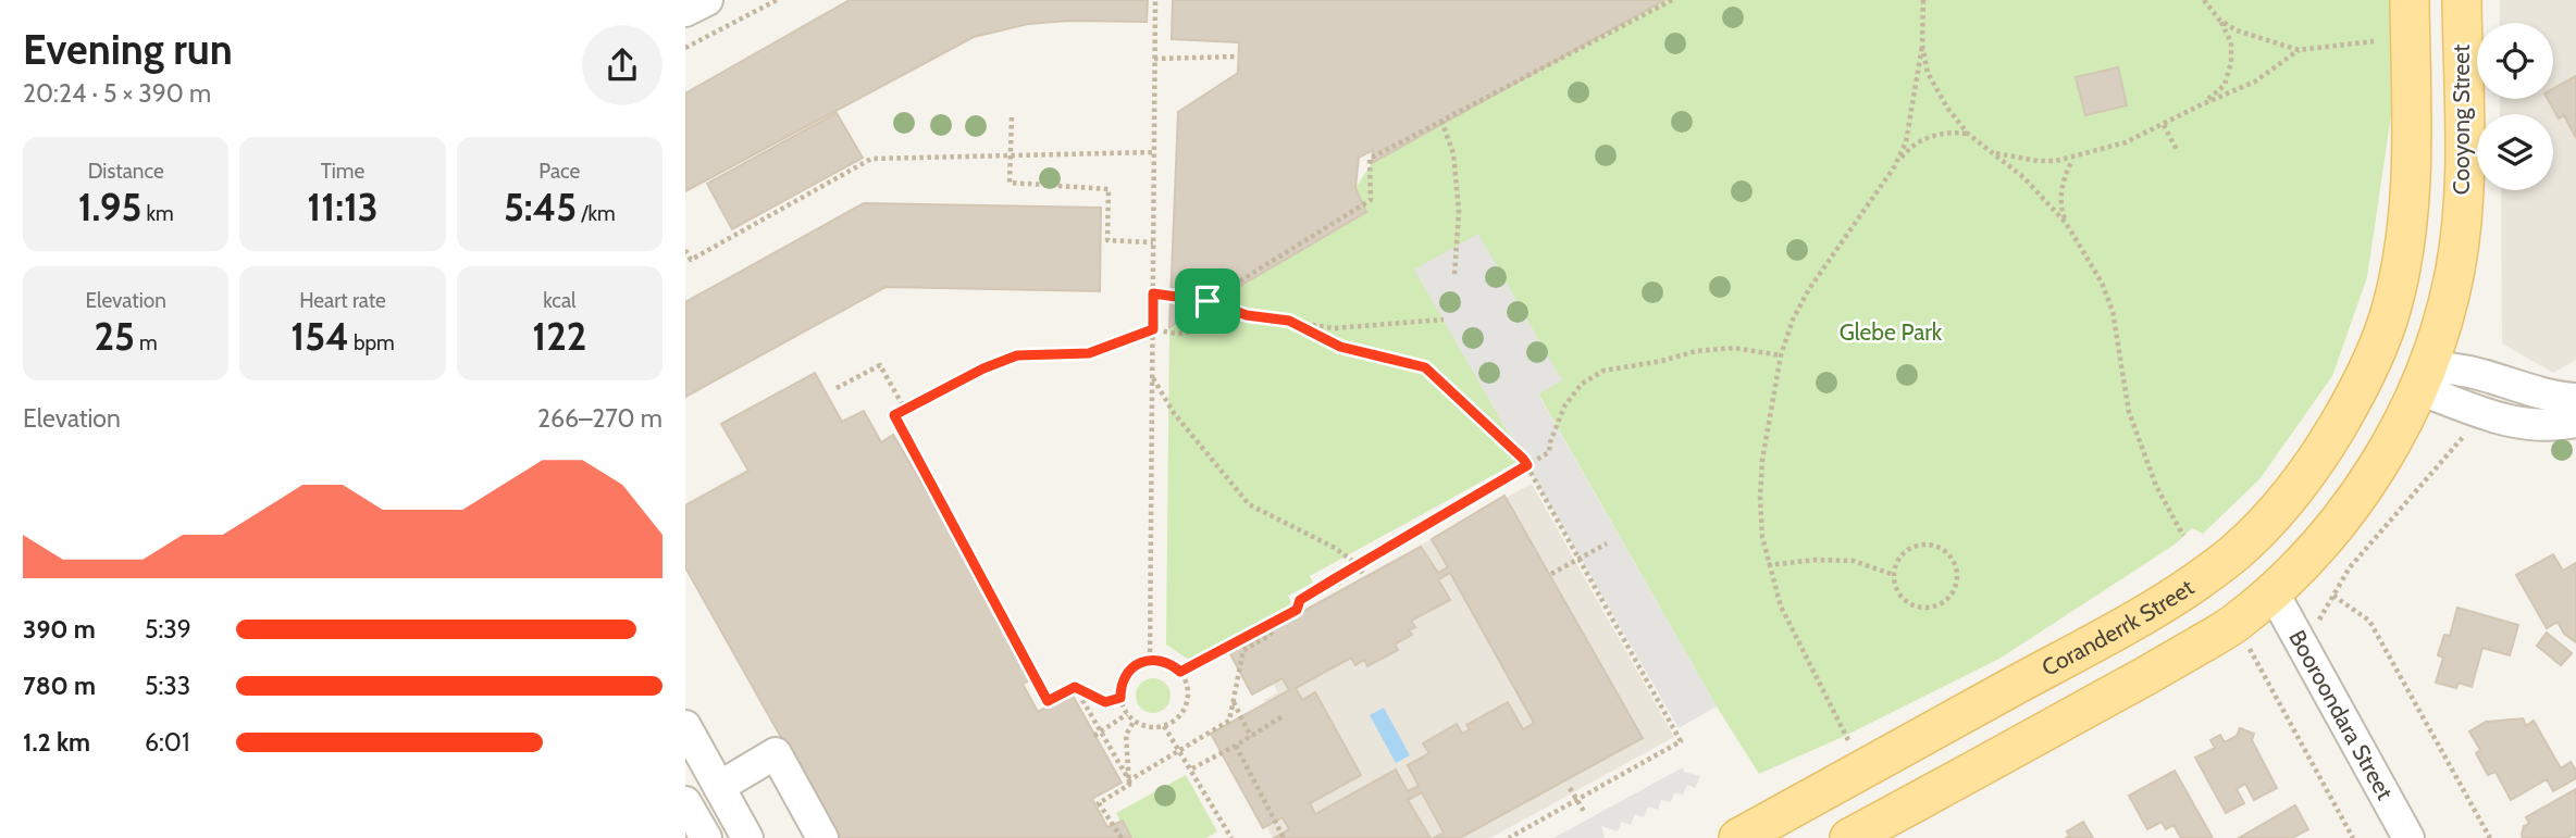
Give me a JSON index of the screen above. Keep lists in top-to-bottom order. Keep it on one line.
{"streets":{"main road":["Cooyong Street","Coranderrk Street"],"street":["Booroondara Street"]},"parks":["Glebe Park"],"page":{"heading":["Evening run","20:24 · 5 × 390 m"],"stats":[["Distance","1.95 km"],["Time","11:13"],["Pace","5:45 /km"],["Elevation","25 m"],["Heart rate","154 bpm"],["kcal","122"]],"chart":["Elevation","266–270 m"],"list":[{"name":"390 m","note":"5:39"},{"name":"780 m","note":"5:33"},{"name":"1.2 km","note":"6:01"}]}}
